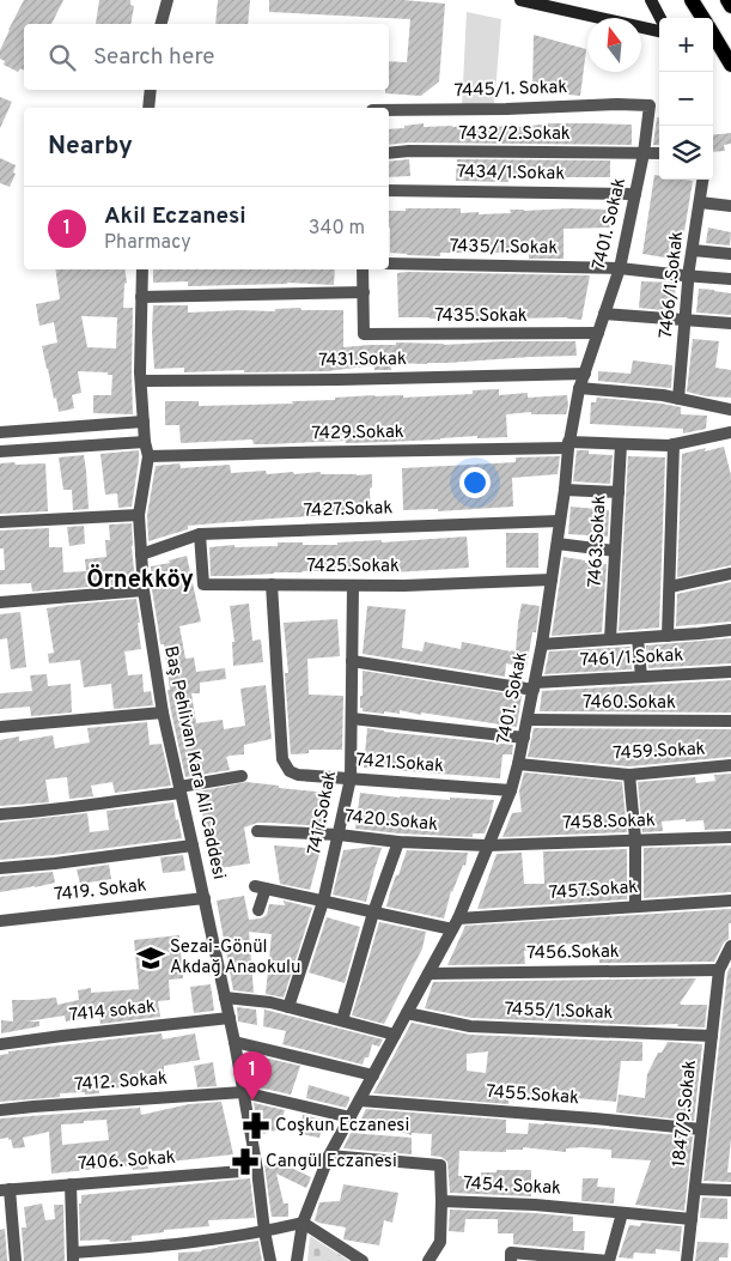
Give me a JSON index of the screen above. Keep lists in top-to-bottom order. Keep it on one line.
{"streets":{"street":["7445/1. Sokak","7432/2.Sokak","7434/1.Sokak","7401. Sokak","7435/1.Sokak","7466/1.Sokak","7435.Sokak","7431.Sokak","7429.Sokak","7427.Sokak","7463.Sokak","7425.Sokak","7461/1.Sokak","7460.Sokak","7459.Sokak","Baş Pehlivan Kara Ali Caddesi","7421.Sokak","7417.Sokak","7420.Sokak","7458.Sokak","7419. Sokak","7457.Sokak","7456.Sokak","7414 sokak","7455/1.Sokak","7412. Sokak","7455.Sokak","1847/9.Sokak","7406. Sokak","7454. Sokak"]},"crossings":[["7445/1. Sokak","7401. Sokak"],["7432/2.Sokak","7401. Sokak"],["7434/1.Sokak","7401. Sokak"],["7401. Sokak","7435/1.Sokak"],["7401. Sokak","7435.Sokak"],["7401. Sokak","7431.Sokak"],["7401. Sokak","7429.Sokak"],["7401. Sokak","7427.Sokak"],["7401. Sokak","7425.Sokak"],["7401. Sokak","7461/1.Sokak"],["7401. Sokak","7460.Sokak"],["7401. Sokak","7459.Sokak"],["7401. Sokak","7421.Sokak"],["7401. Sokak","7420.Sokak"],["7401. Sokak","7458.Sokak"],["7401. Sokak","7457.Sokak"],["7401. Sokak","7456.Sokak"],["7401. Sokak","7455/1.Sokak"],["7401. Sokak","7412. Sokak"],["7401. Sokak","7455.Sokak"],["7401. Sokak","7454. Sokak"],["7435/1.Sokak","7466/1.Sokak"],["7431.Sokak","Baş Pehlivan Kara Ali Caddesi"],["7429.Sokak","7463.Sokak"],["7429.Sokak","Baş Pehlivan Kara Ali Caddesi"],["7427.Sokak","7425.Sokak"],["7427.Sokak","Baş Pehlivan Kara Ali Caddesi"],["7425.Sokak","7421.Sokak"],["7425.Sokak","7417.Sokak"],["7461/1.Sokak","7417.Sokak"],["Baş Pehlivan Kara Ali Caddesi","7419. Sokak"],["Baş Pehlivan Kara Ali Caddesi","7414 sokak"],["Baş Pehlivan Kara Ali Caddesi","7412. Sokak"],["Baş Pehlivan Kara Ali Caddesi","7406. Sokak"],["7421.Sokak","7417.Sokak"],["7417.Sokak","7420.Sokak"],["7417.Sokak","7457.Sokak"],["7420.Sokak","7458.Sokak"],["7456.Sokak","1847/9.Sokak"],["7455/1.Sokak","1847/9.Sokak"],["7455.Sokak","1847/9.Sokak"],["1847/9.Sokak","7454. Sokak"]],"districts":["Örnekköy"],"places":{"school or university":["Sezai-Gönül Akdağ Anaokulu"],"pharmacy":["Coşkun Eczanesi","Cangül Eczanesi"]},"north":"top","page":{"map_buttons":["+","−"],"search":"Search here","heading":"Nearby","list":[{"mark":"1","name":"Akil Eczanesi","note":"Pharmacy","value":"340 m"}],"pins":"1"}}
